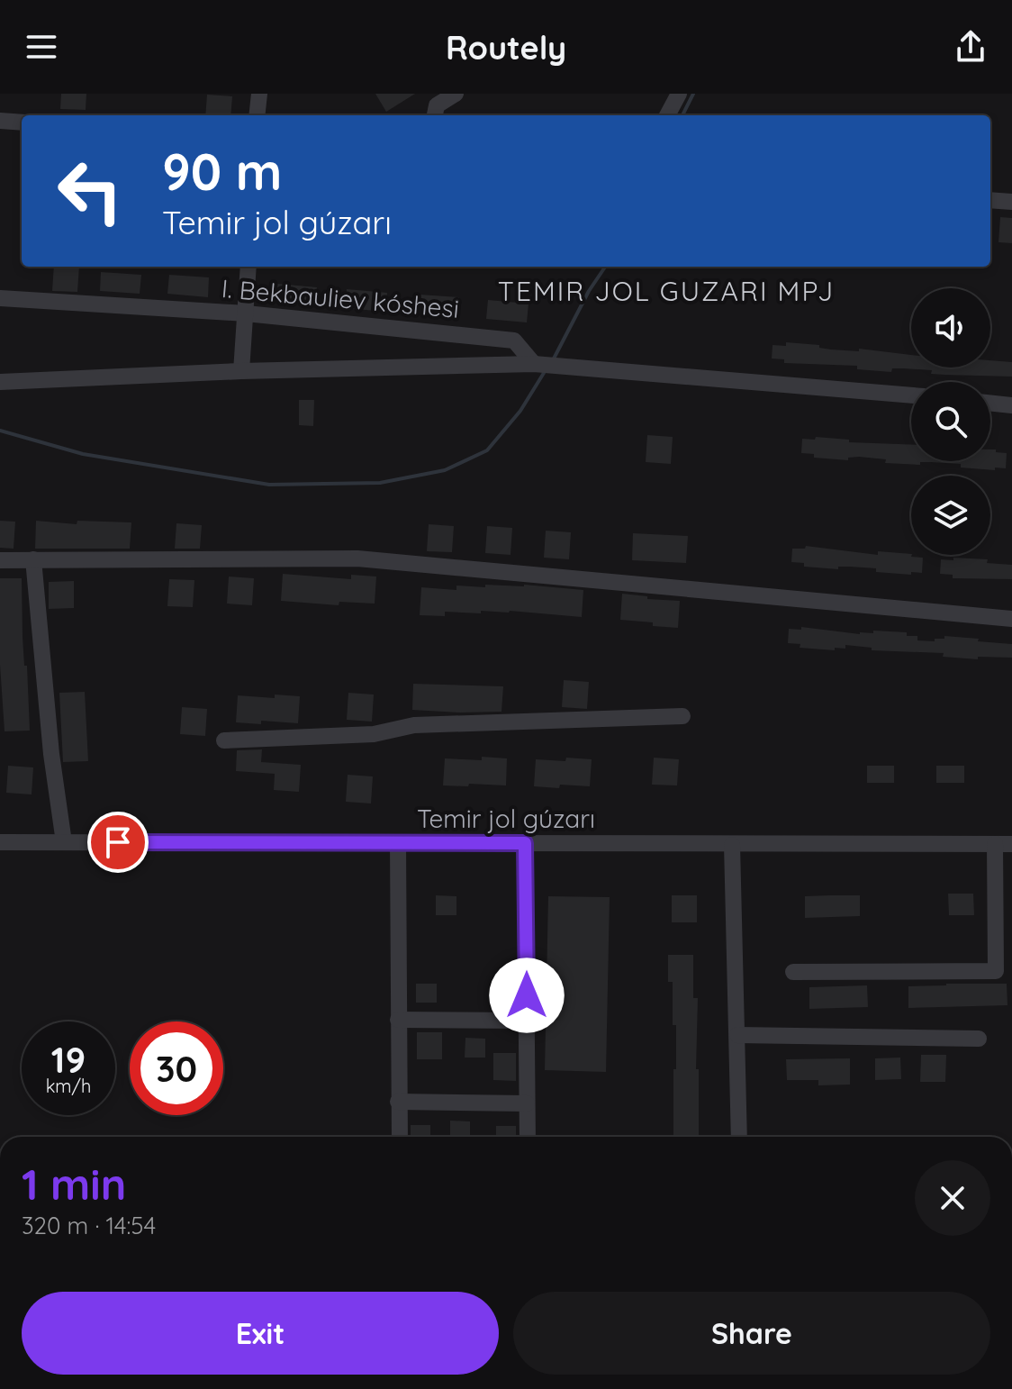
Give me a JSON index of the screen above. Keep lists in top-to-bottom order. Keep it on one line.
{"streets":{"street":["I. Bekbauliev kóshesi","Temir jol gúzarı"]},"districts":["TEMIR JOL GUZARI MPJ"],"page":{"header":"Routely","turn":["90 m","Temir jol gúzarı"],"speed":"19 km/h","limit":"30","heading":["1 min","320 m · 14:54"],"buttons":["Exit","Share"]}}
